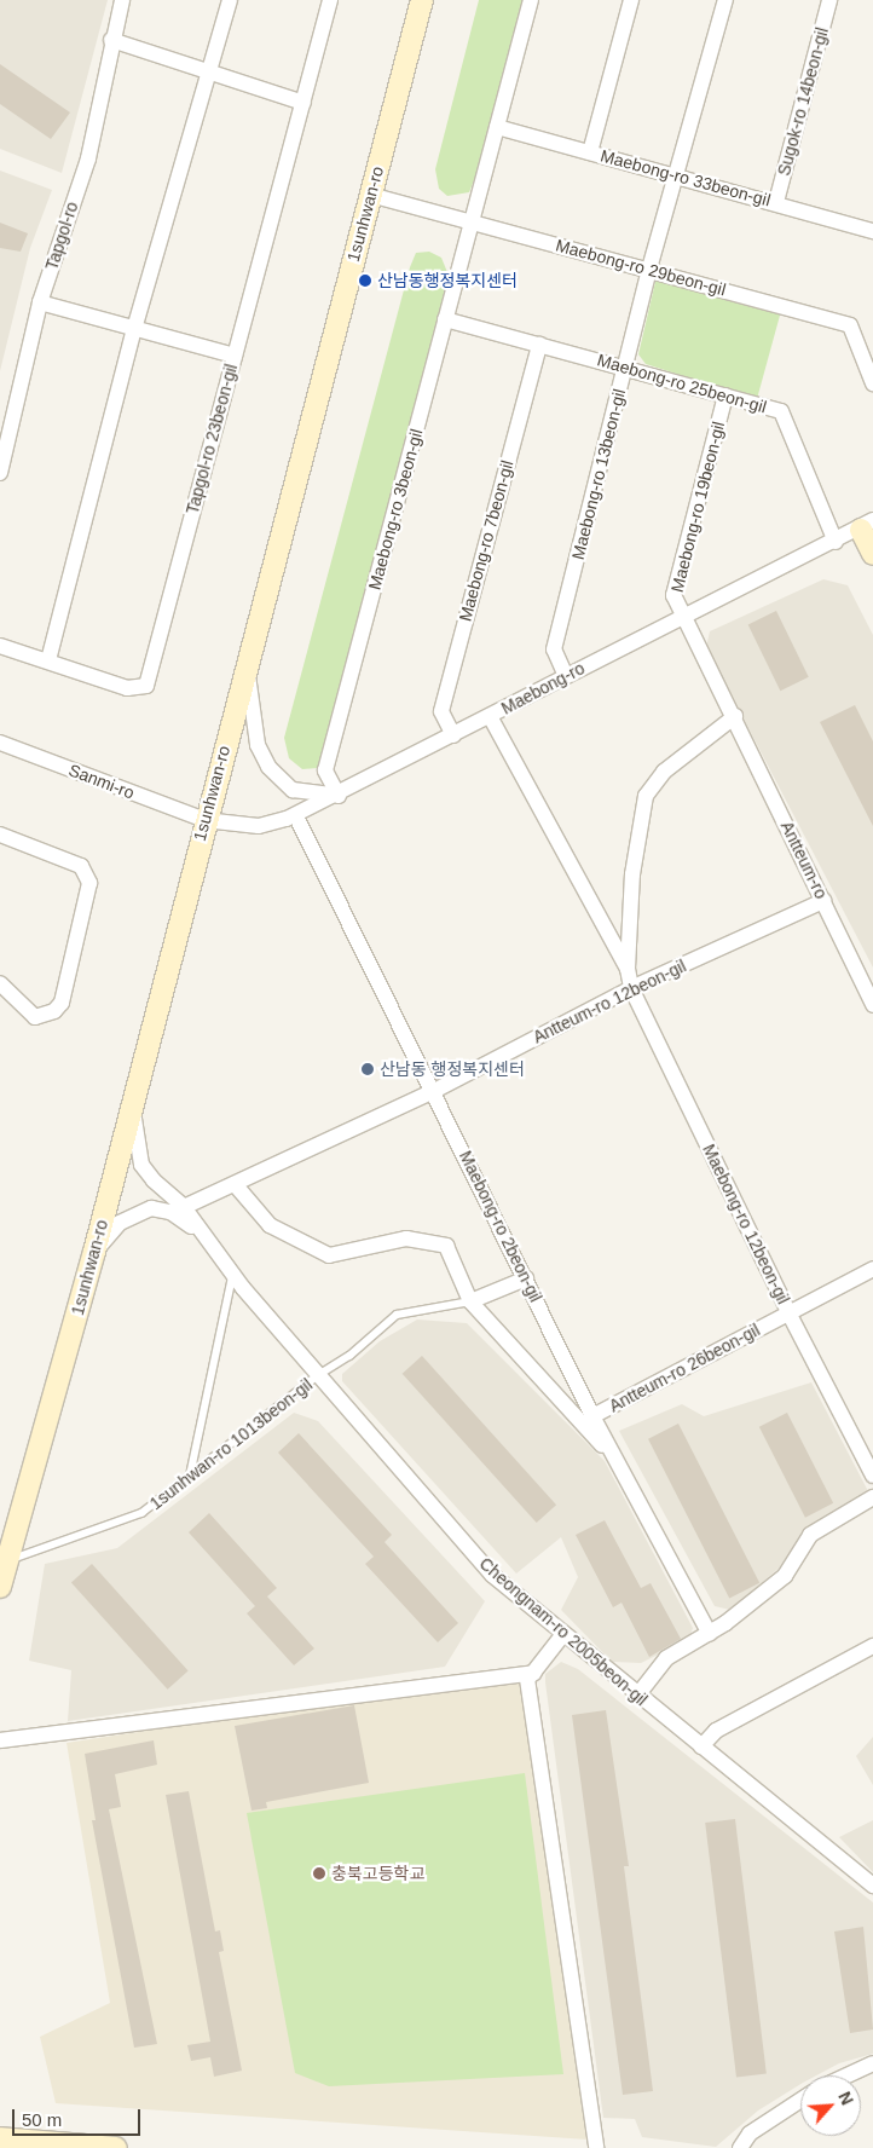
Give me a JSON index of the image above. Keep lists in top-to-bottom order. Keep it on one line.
{"streets":{"main road":["1sunhwan-ro"],"street":["Sugok-ro 14beon-gil","Maebong-ro 33beon-gil","Tapgol-ro","Maebong-ro 29beon-gil","Maebong-ro 25beon-gil","Tapgol-ro 23beon-gil","Maebong-ro 13beon-gil","Maebong-ro 19beon-gil","Maebong-ro 3beon-gil","Maebong-ro 7beon-gil","Maebong-ro","Sanmi-ro","Antteum-ro","Antteum-ro 12beon-gil","Maebong-ro 12beon-gil","Maebong-ro 2beon-gil","Antteum-ro 26beon-gil","Cheongnam-ro 2005beon-gil"],"lane":["1sunhwan-ro 1013beon-gil"]},"crossings":[["Sugok-ro 14beon-gil","Maebong-ro 33beon-gil"],["Maebong-ro 33beon-gil","Maebong-ro 13beon-gil"],["Maebong-ro 33beon-gil","Maebong-ro 3beon-gil"],["1sunhwan-ro","Maebong-ro 29beon-gil"],["1sunhwan-ro","Maebong-ro"],["1sunhwan-ro","Sanmi-ro"],["1sunhwan-ro","1sunhwan-ro 1013beon-gil"],["Tapgol-ro","Tapgol-ro 23beon-gil"],["Maebong-ro 29beon-gil","Maebong-ro 13beon-gil"],["Maebong-ro 29beon-gil","Maebong-ro 3beon-gil"],["Maebong-ro 25beon-gil","Maebong-ro 13beon-gil"],["Maebong-ro 25beon-gil","Maebong-ro 19beon-gil"],["Maebong-ro 25beon-gil","Maebong-ro 3beon-gil"],["Maebong-ro 25beon-gil","Maebong-ro 7beon-gil"],["Maebong-ro 25beon-gil","Maebong-ro"],["Maebong-ro 13beon-gil","Maebong-ro"],["Maebong-ro 19beon-gil","Maebong-ro"],["Maebong-ro 19beon-gil","Antteum-ro"],["Maebong-ro 3beon-gil","Maebong-ro"],["Maebong-ro 7beon-gil","Maebong-ro"],["Maebong-ro","Sanmi-ro"],["Maebong-ro","Antteum-ro"],["Maebong-ro","Maebong-ro 12beon-gil"],["Maebong-ro","Maebong-ro 2beon-gil"],["Antteum-ro","Antteum-ro 12beon-gil"],["Antteum-ro","Maebong-ro 12beon-gil"],["Antteum-ro 12beon-gil","Maebong-ro 12beon-gil"],["Antteum-ro 12beon-gil","Maebong-ro 2beon-gil"],["Maebong-ro 12beon-gil","Antteum-ro 26beon-gil"],["Maebong-ro 2beon-gil","Antteum-ro 26beon-gil"],["1sunhwan-ro 1013beon-gil","Cheongnam-ro 2005beon-gil"]],"places":["산남동행정복지센터","산남동 행정복지센터","충북고등학교"],"scale_bar":"50 m","north":"top right"}
